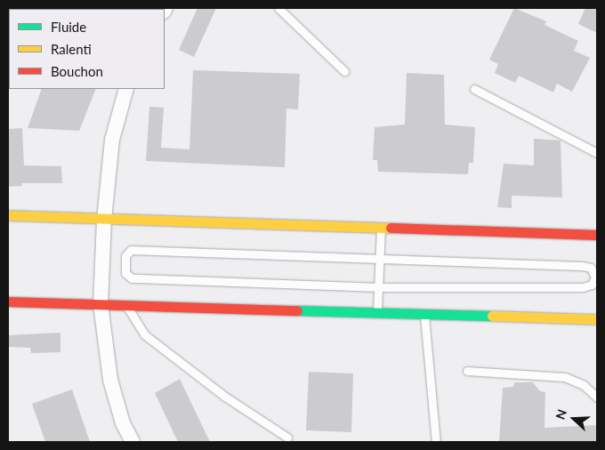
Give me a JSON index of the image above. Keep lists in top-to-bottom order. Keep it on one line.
{"legend":["Fluide","Ralenti","Bouchon"],"north":"left"}
